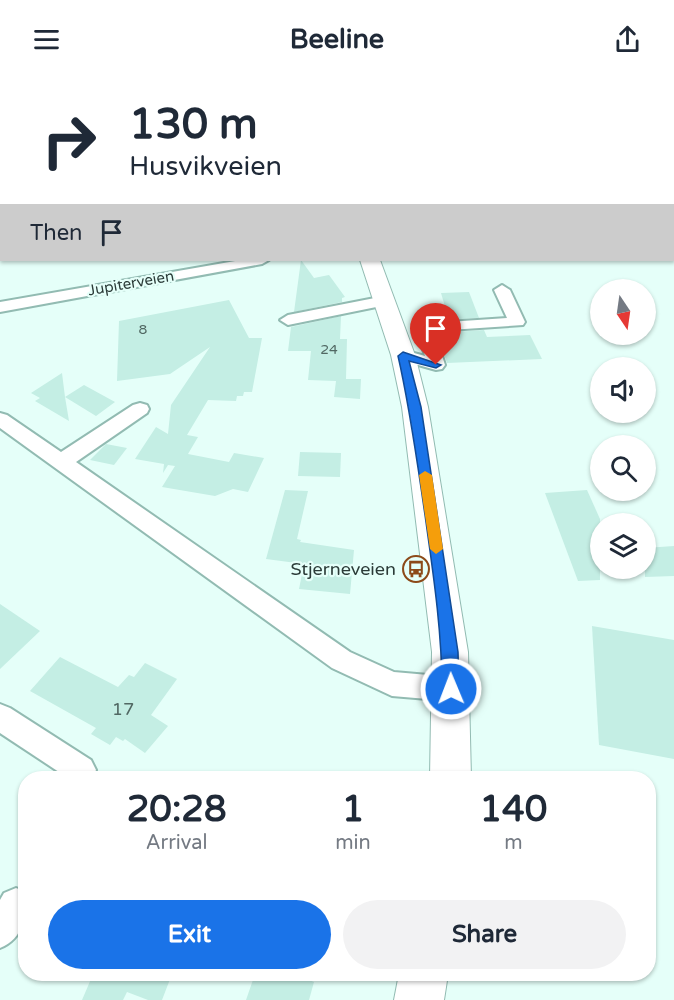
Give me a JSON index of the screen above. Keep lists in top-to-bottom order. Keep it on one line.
{"streets":{"street":["Jupiterveien"]},"places":{"bus stop":["Stjerneveien"]},"house_numbers":["8","24","17"],"north":"bottom","page":{"header":"Beeline","turn":["130 m","Husvikveien"],"then":"Then","eta":["20:28","Arrival","1","min","140","m"],"buttons":["Exit","Share"]}}
